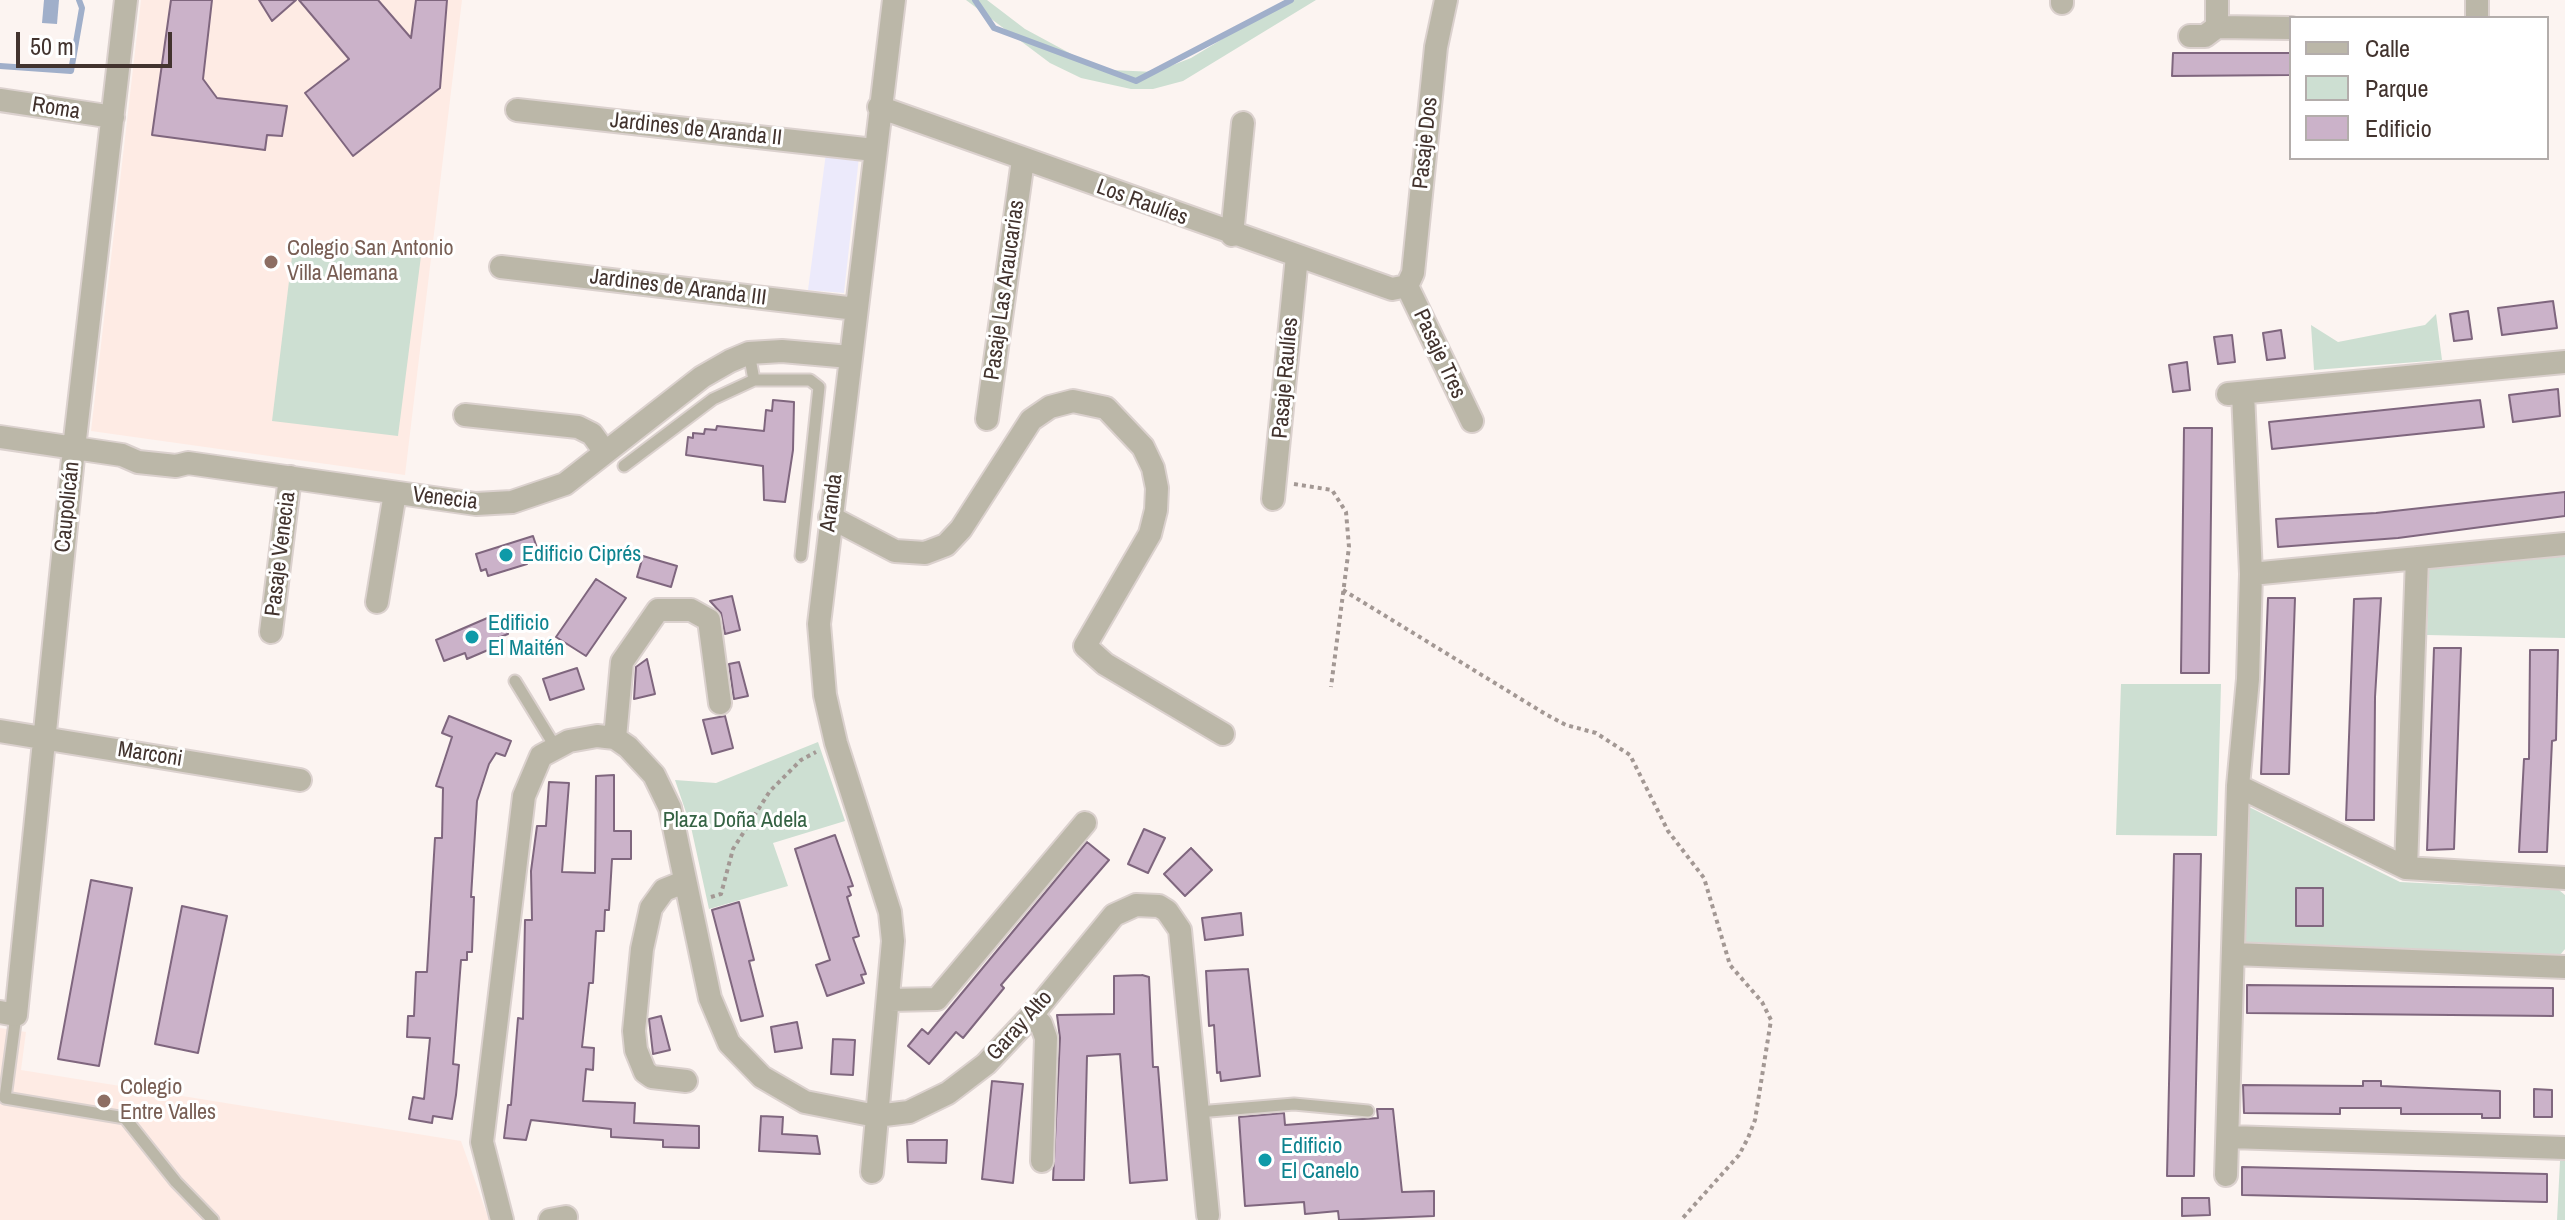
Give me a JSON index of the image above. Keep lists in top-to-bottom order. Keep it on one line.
{"streets":{"street":["Roma","Jardines de Aranda II","Pasaje Dos","Los Raulíes","Jardines de Aranda III","Pasaje Las Araucarias","Pasaje Tres","Pasaje Raulíes","Venecia","Aranda","Caupolicán","Pasaje Venecia","Marconi","Garay Alto"]},"crossings":[["Roma","Caupolicán"],["Jardines de Aranda II","Aranda"],["Pasaje Dos","Los Raulíes"],["Pasaje Dos","Pasaje Tres"],["Los Raulíes","Pasaje Las Araucarias"],["Los Raulíes","Pasaje Tres"],["Los Raulíes","Pasaje Raulíes"],["Los Raulíes","Aranda"],["Jardines de Aranda III","Aranda"],["Venecia","Aranda"],["Venecia","Caupolicán"],["Venecia","Pasaje Venecia"],["Aranda","Garay Alto"],["Caupolicán","Marconi"]],"parks":["Plaza Doña Adela"],"places":["Colegio San Antonio Villa Alemana","Edificio Ciprés","Edificio El Maitén","Colegio Entre Valles","Edificio El Canelo"],"legend":["Calle","Parque","Edificio"],"scale_bar":"50 m"}
